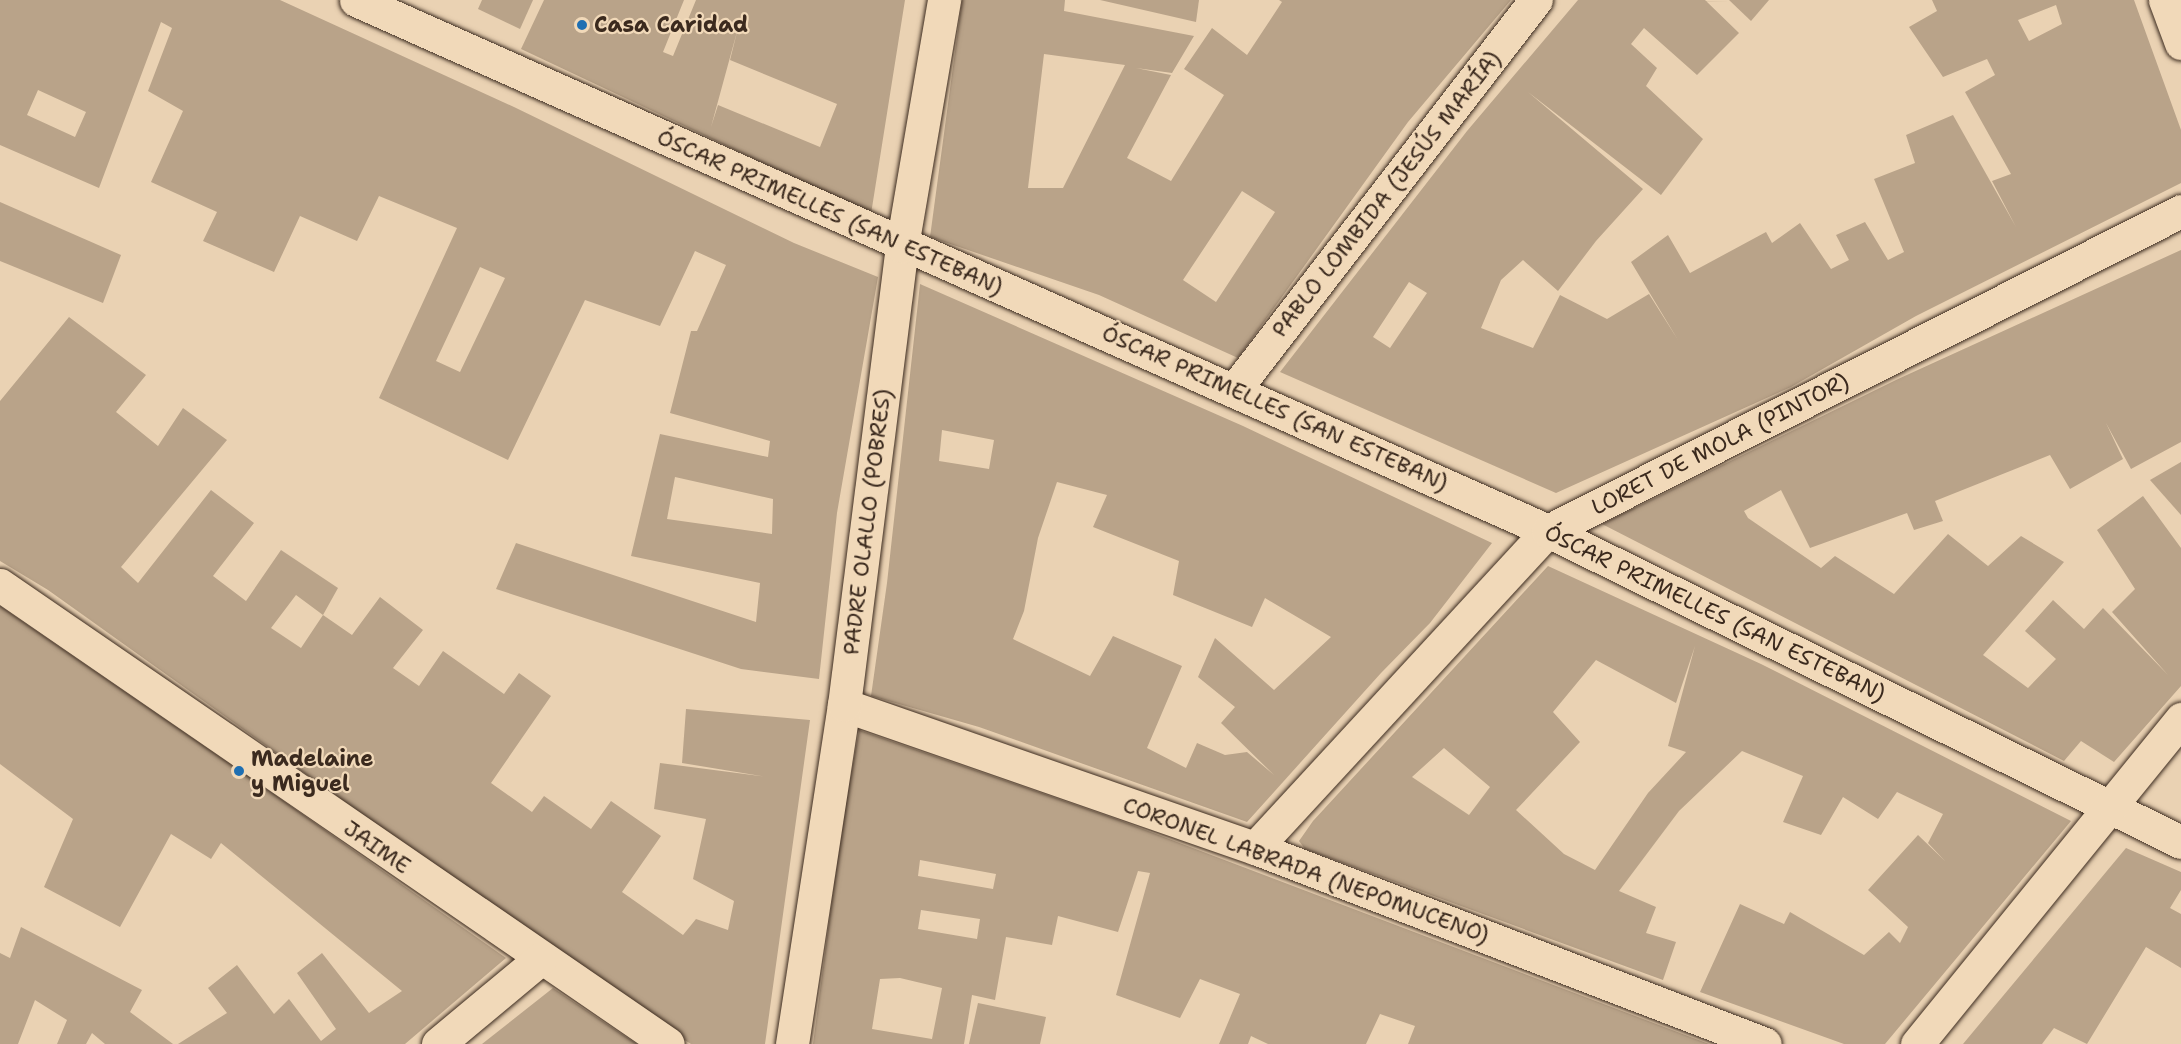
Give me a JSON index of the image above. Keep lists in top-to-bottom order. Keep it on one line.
{"streets":{"street":["PABLO LOMBIDA (JESÚS MARÍA)","ÓSCAR PRIMELLES (SAN ESTEBAN)","LORET DE MOLA (PINTOR)","PADRE OLALLO (POBRES)","JAIME","CORONEL LABRADA (NEPOMUCENO)"]},"crossings":[["PABLO LOMBIDA (JESÚS MARÍA)","ÓSCAR PRIMELLES (SAN ESTEBAN)"],["ÓSCAR PRIMELLES (SAN ESTEBAN)","LORET DE MOLA (PINTOR)"],["ÓSCAR PRIMELLES (SAN ESTEBAN)","PADRE OLALLO (POBRES)"],["LORET DE MOLA (PINTOR)","CORONEL LABRADA (NEPOMUCENO)"],["PADRE OLALLO (POBRES)","CORONEL LABRADA (NEPOMUCENO)"]],"places":["Casa Caridad","Madelaine y Miguel"]}
